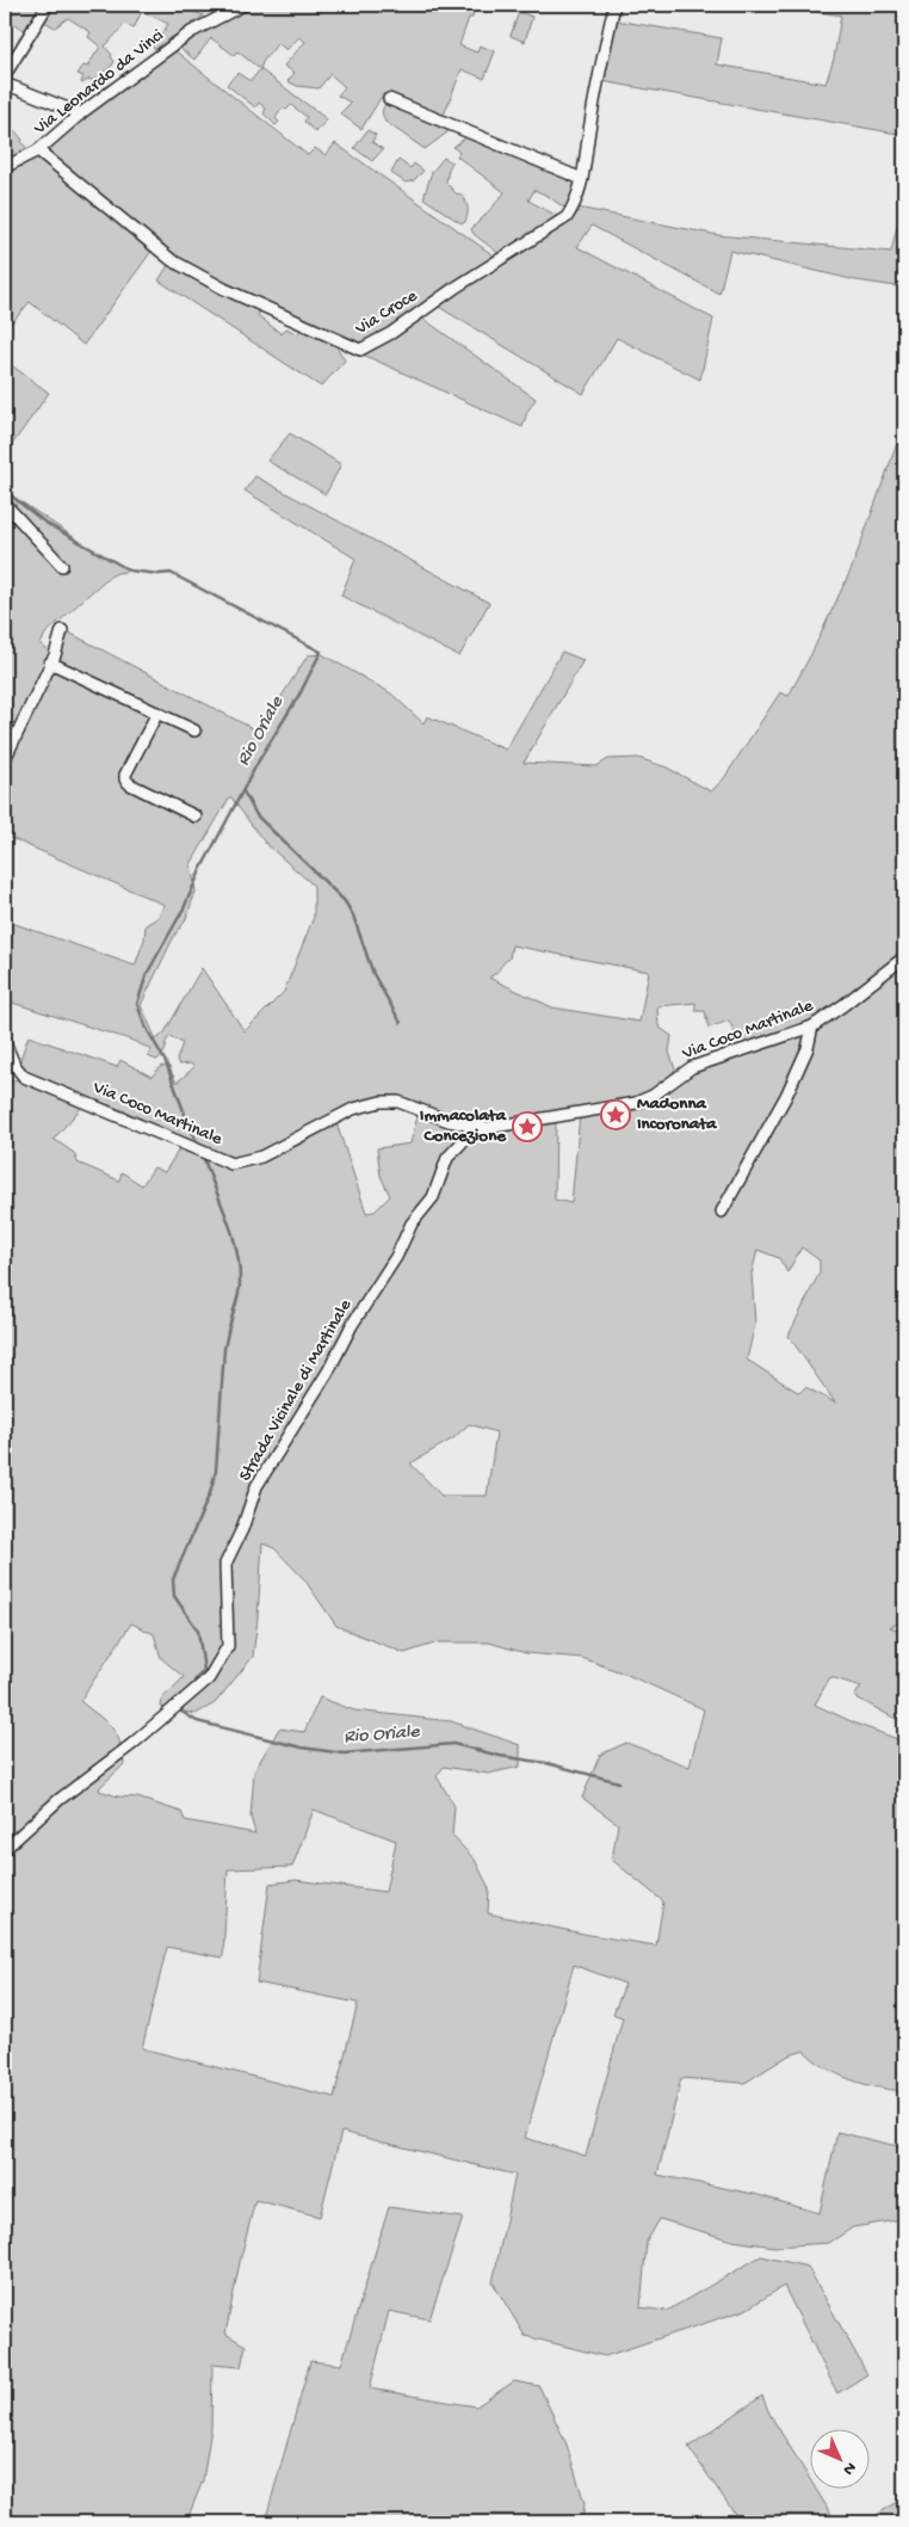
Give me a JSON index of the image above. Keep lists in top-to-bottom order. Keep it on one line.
{"streets":{"street":["Via Leonardo da Vinci","Via Croce","Via Coco Martinale","Strada Vicinale di Martinale"]},"crossings":[["Via Leonardo da Vinci","Via Croce"],["Via Coco Martinale","Strada Vicinale di Martinale"]],"water":["Rio Oriale"],"places":{"place":["Madonna Incoronata","Immacolata Concezione"]},"north":"bottom right"}
